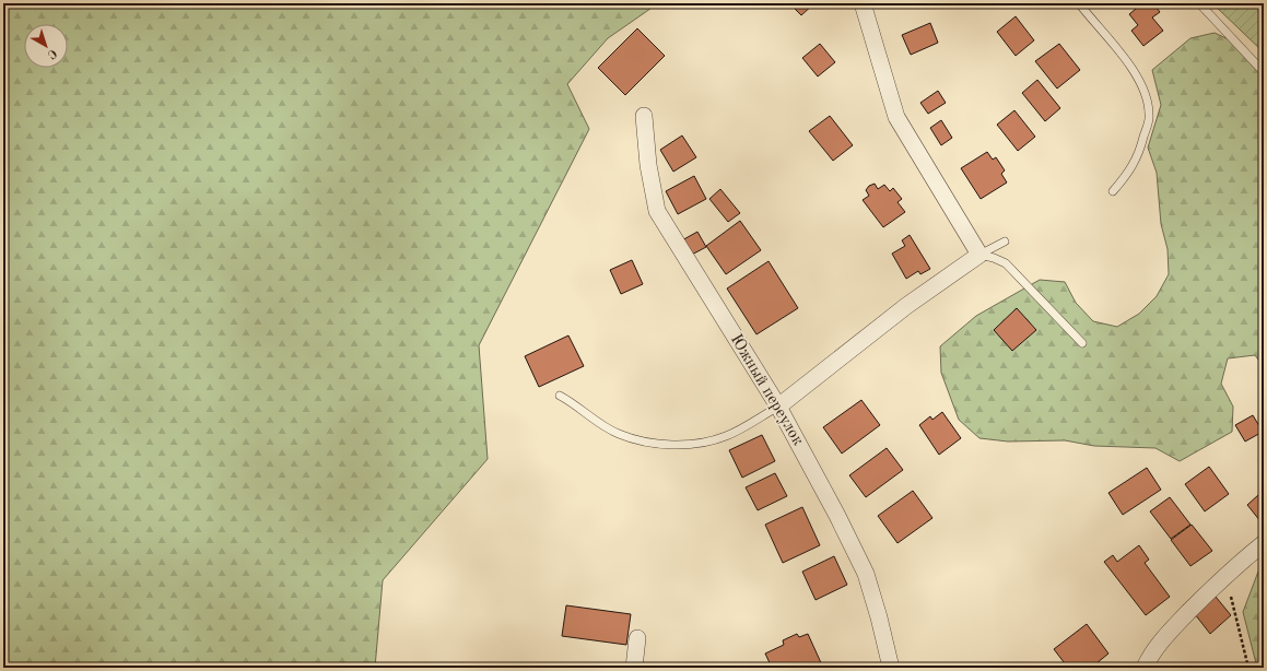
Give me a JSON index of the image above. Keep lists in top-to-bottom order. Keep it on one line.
{"streets":{"street":["Южный переулок"]},"north":"bottom right"}
